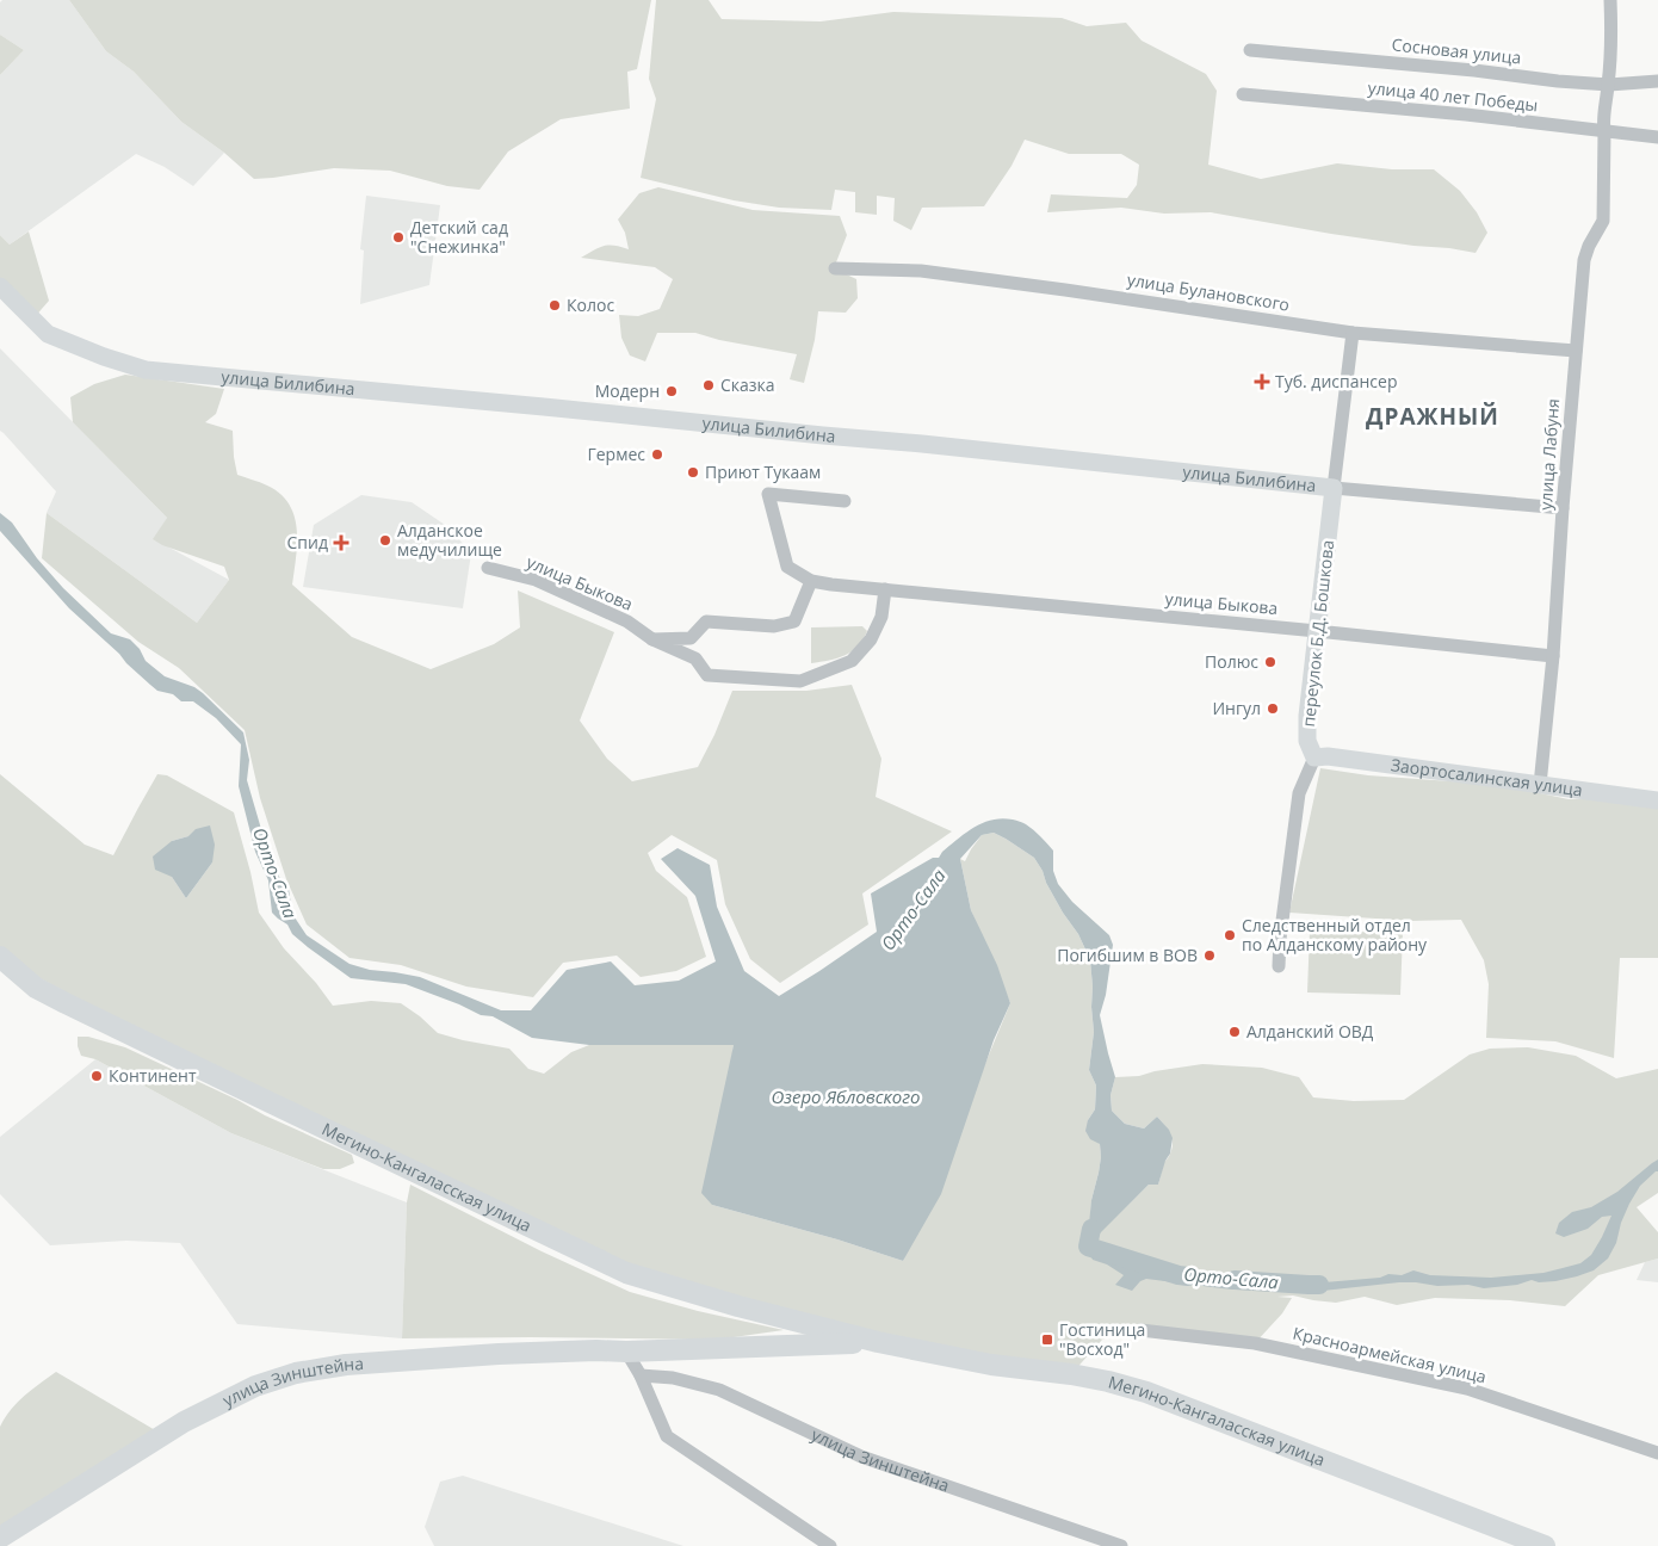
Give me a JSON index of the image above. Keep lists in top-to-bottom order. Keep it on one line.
{"streets":{"main road":["Мегино-Кангаласская улица","улица Зинштейна"],"street":["Сосновая улица","улица 40 лет Победы","улица Булановского","улица Билибина","улица Лабуня","улица Быкова","переулок Б.Д. Бошкова","Заортосалинская улица","Красноармейская улица"]},"crossings":[["Сосновая улица","улица Лабуня"],["улица 40 лет Победы","улица Лабуня"],["улица Булановского","улица Лабуня"],["улица Булановского","переулок Б.Д. Бошкова"],["улица Билибина","улица Лабуня"],["улица Билибина","переулок Б.Д. Бошкова"],["улица Лабуня","улица Быкова"],["улица Лабуня","Заортосалинская улица"],["улица Быкова","переулок Б.Д. Бошкова"],["переулок Б.Д. Бошкова","Заортосалинская улица"],["Мегино-Кангаласская улица","улица Зинштейна"]],"districts":["ДРАЖНЫЙ"],"water":["Орто-Сала","Озеро Ябловского"],"places":{"other":["Детский сад \"Снежинка\"","Колос","Сказка","Модерн","Гермес","Приют Тукаам","Алданское медучилище","Полюс","Ингул","Следственный отдел по Алданскому району","Погибшим в ВОВ","Алданский ОВД","Континент"],"health":["Туб. диспансер","Спид"],"transit":["Гостиница \"Восход\""]}}
